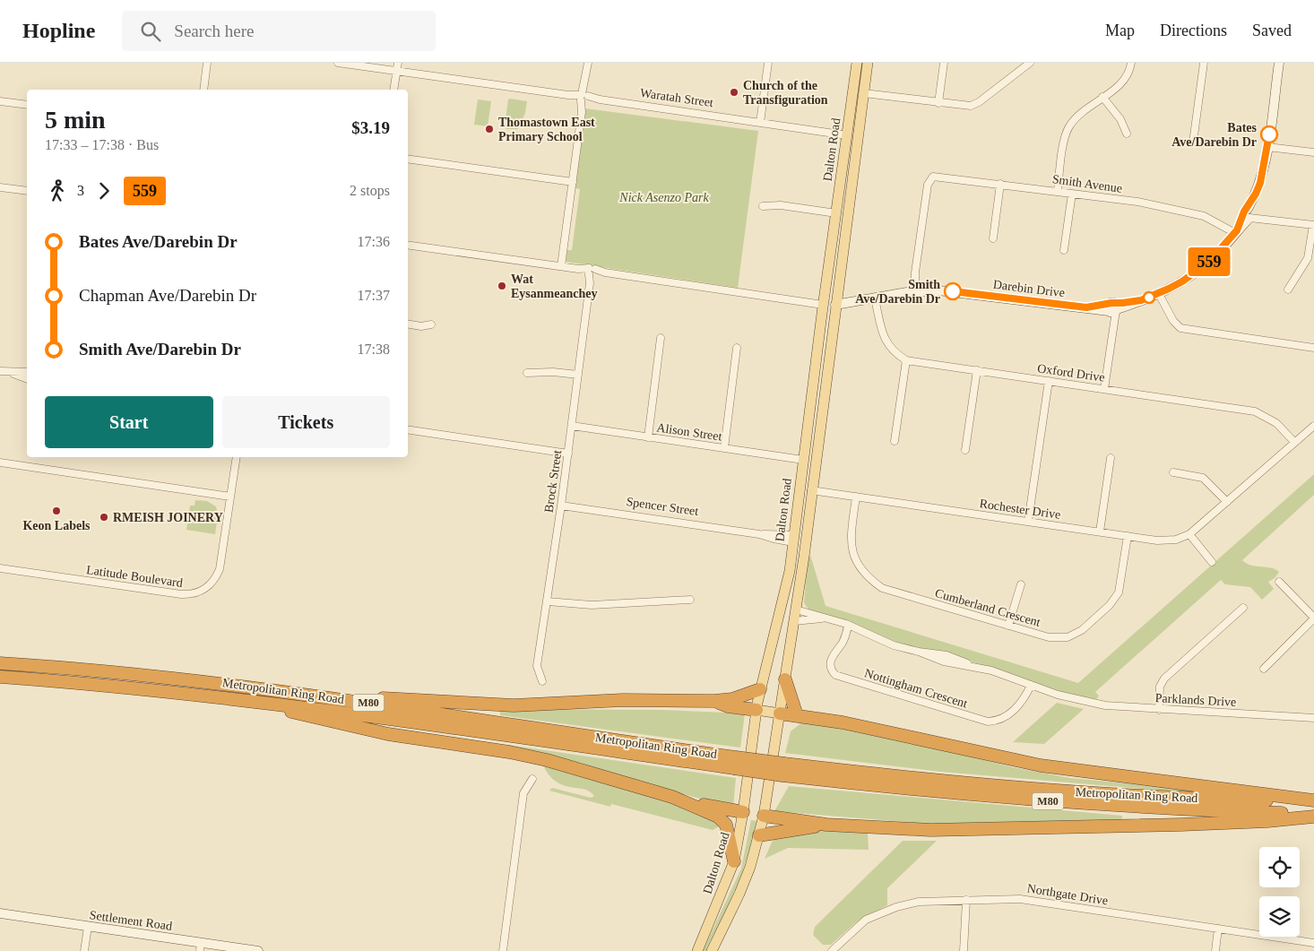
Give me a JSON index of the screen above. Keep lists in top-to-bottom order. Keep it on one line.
{"streets":{"highway":["Metropolitan Ring Road","M80"],"main road":["Dalton Road","Spencer Street"],"street":["Waratah Street","Smith Avenue","Darebin Drive","Oxford Drive","Alison Street","Brock Street","Rochester Drive","Latitude Boulevard","Cumberland Crescent","Nottingham Crescent","Parklands Drive","Northgate Drive","Settlement Road"]},"crossings":[["Waratah Street","Dalton Road"],["Dalton Road","Darebin Drive"],["Dalton Road","Alison Street"],["Dalton Road","Spencer Street"],["Dalton Road","Rochester Drive"],["Dalton Road","Parklands Drive"],["Smith Avenue","Darebin Drive"],["Alison Street","Brock Street"],["Brock Street","Spencer Street"],["Rochester Drive","Cumberland Crescent"],["Nottingham Crescent","Parklands Drive"]],"parks":["Nick Asenzo Park"],"places":["Church of the Transfiguration","Thomastown East Primary School","Bates Ave/Darebin Dr","Wat Eysanmeanchey","Smith Ave/Darebin Dr","Keon Labels","RMEISH JOINERY"],"lines":["bus line 559"],"page":{"header":"Hopline","search":"Search here","nav":["Map","Directions","Saved"],"on_map":"559","heading":["5 min","17:33 – 17:38 · Bus","$3.19"],"legs":["3","559","2 stops"],"list":[{"name":"Bates Ave/Darebin Dr","value":"17:36"},{"name":"Chapman Ave/Darebin Dr","value":"17:37"},{"name":"Smith Ave/Darebin Dr","value":"17:38"}],"buttons":["Start","Tickets"]}}
